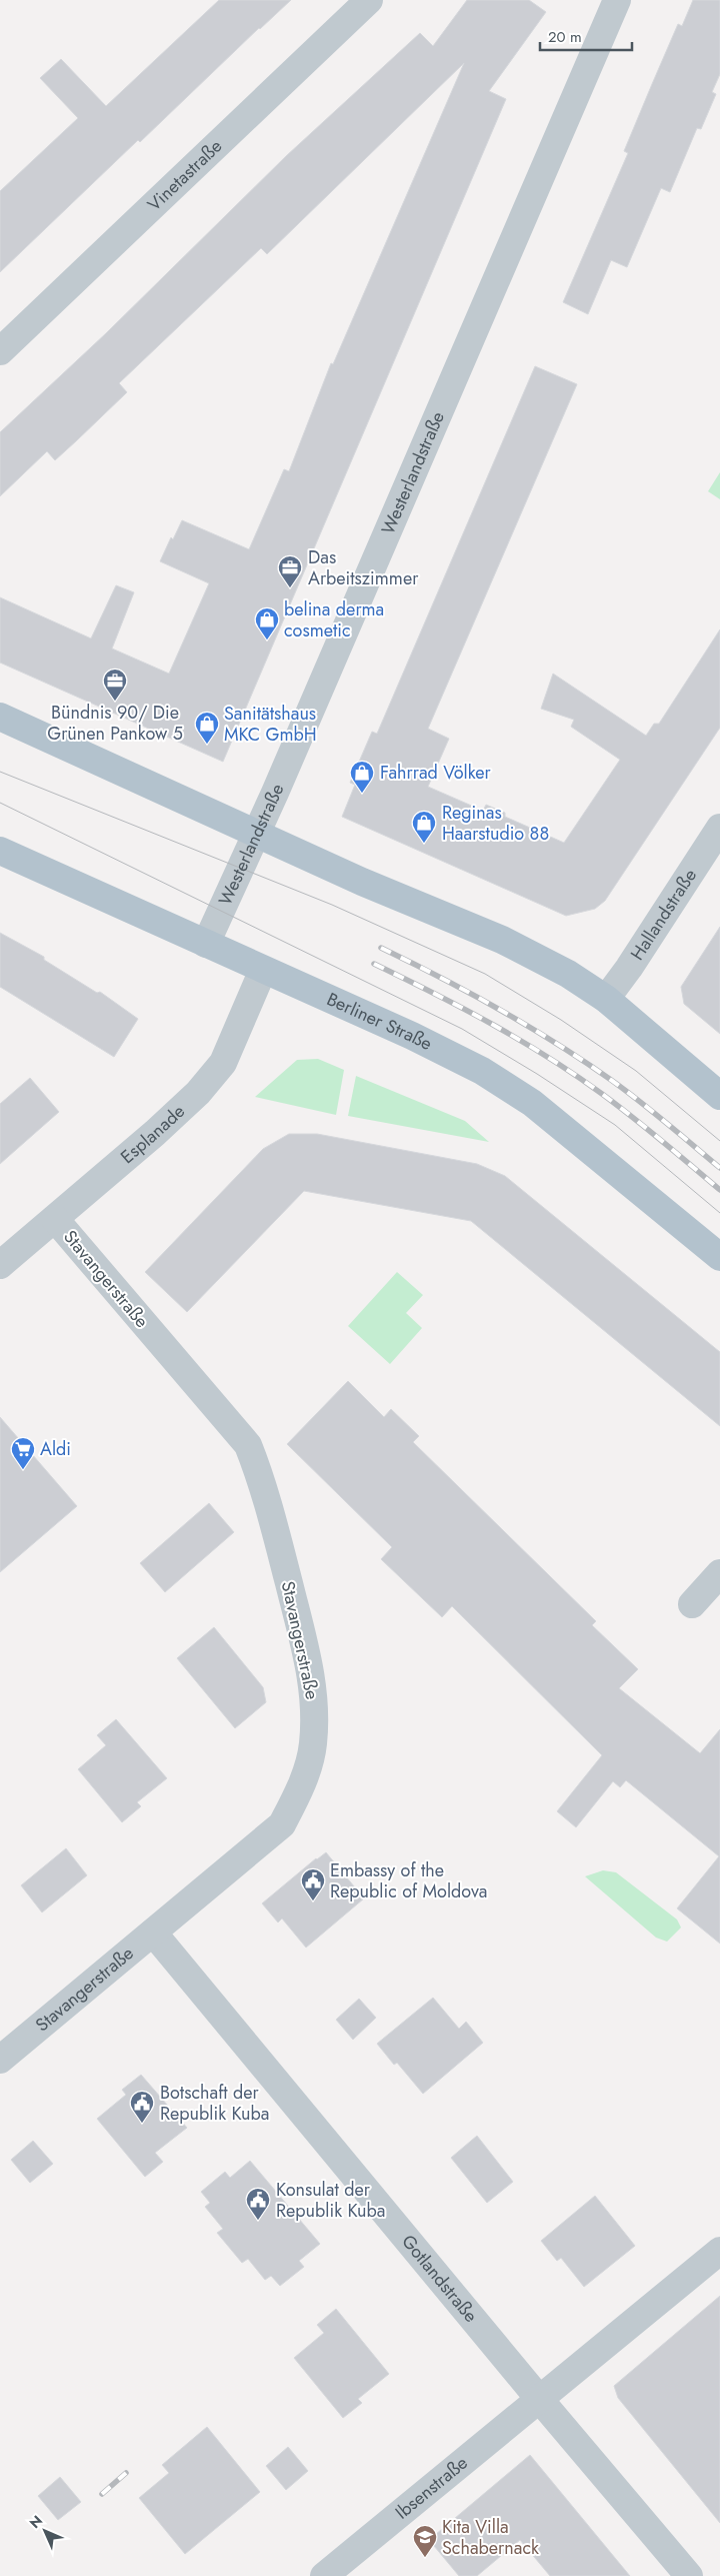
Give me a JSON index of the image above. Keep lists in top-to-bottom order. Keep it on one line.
{"streets":{"main road":["Berliner Straße"],"street":["Vinetastraße","Westerlandstraße","Hallandstraße","Esplanade","Stavangerstraße","Gotlandstraße","Ibsenstraße"]},"crossings":[["Westerlandstraße","Berliner Straße"],["Berliner Straße","Esplanade"],["Esplanade","Stavangerstraße"],["Stavangerstraße","Gotlandstraße"],["Gotlandstraße","Ibsenstraße"]],"places":{"office":["Das Arbeitszimmer","Bündnis 90/ Die Grünen Pankow 5"],"shop":["belina derma cosmetic","Sanitätshaus MKC GmbH","Fahrrad Völker","Reginas Haarstudio 88"],"supermarket":["Aldi"],"public building":["Embassy of the Republic of Moldova","Botschaft der Republik Kuba","Konsulat der Republik Kuba"],"school or university":["Kita Villa Schabernack"]},"scale_bar":"20 m","north":"top left"}
